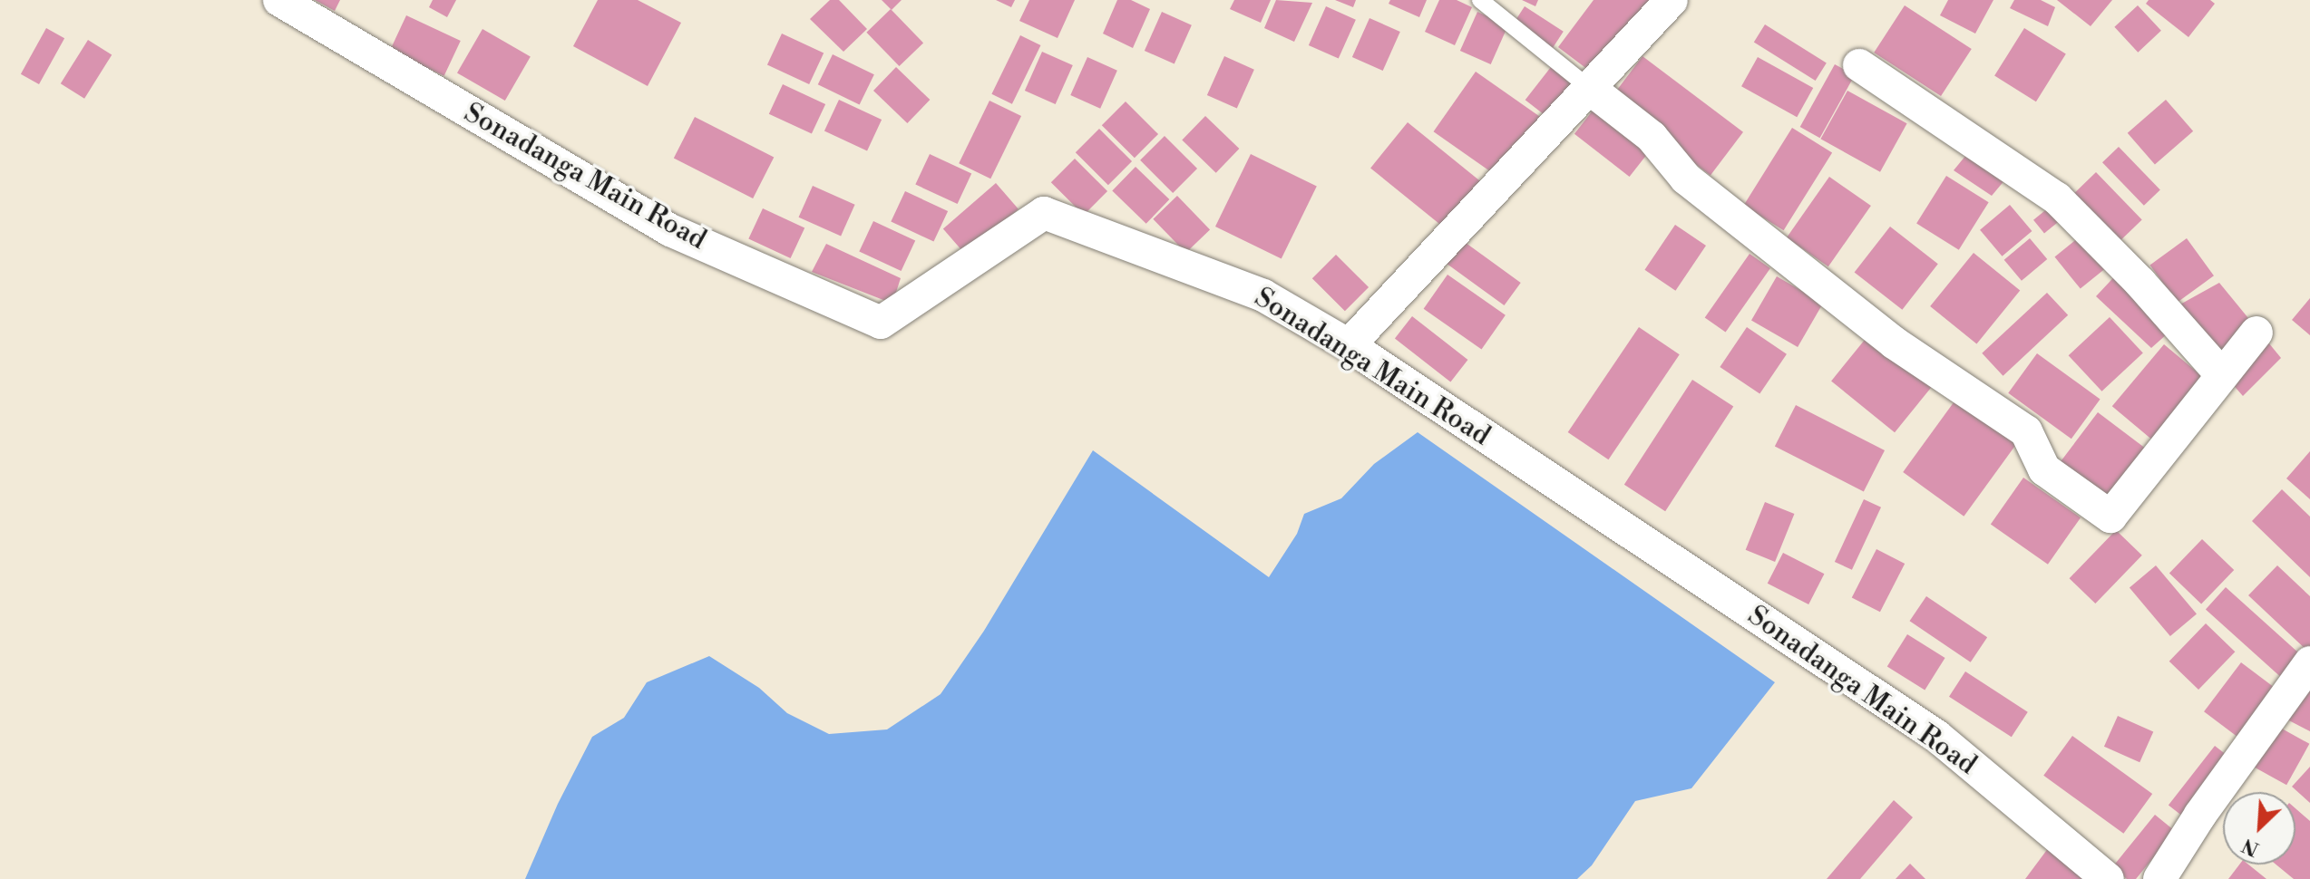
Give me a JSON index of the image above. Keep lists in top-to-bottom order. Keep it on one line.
{"streets":{"street":["Sonadanga Main Road"]},"north":"bottom left"}
